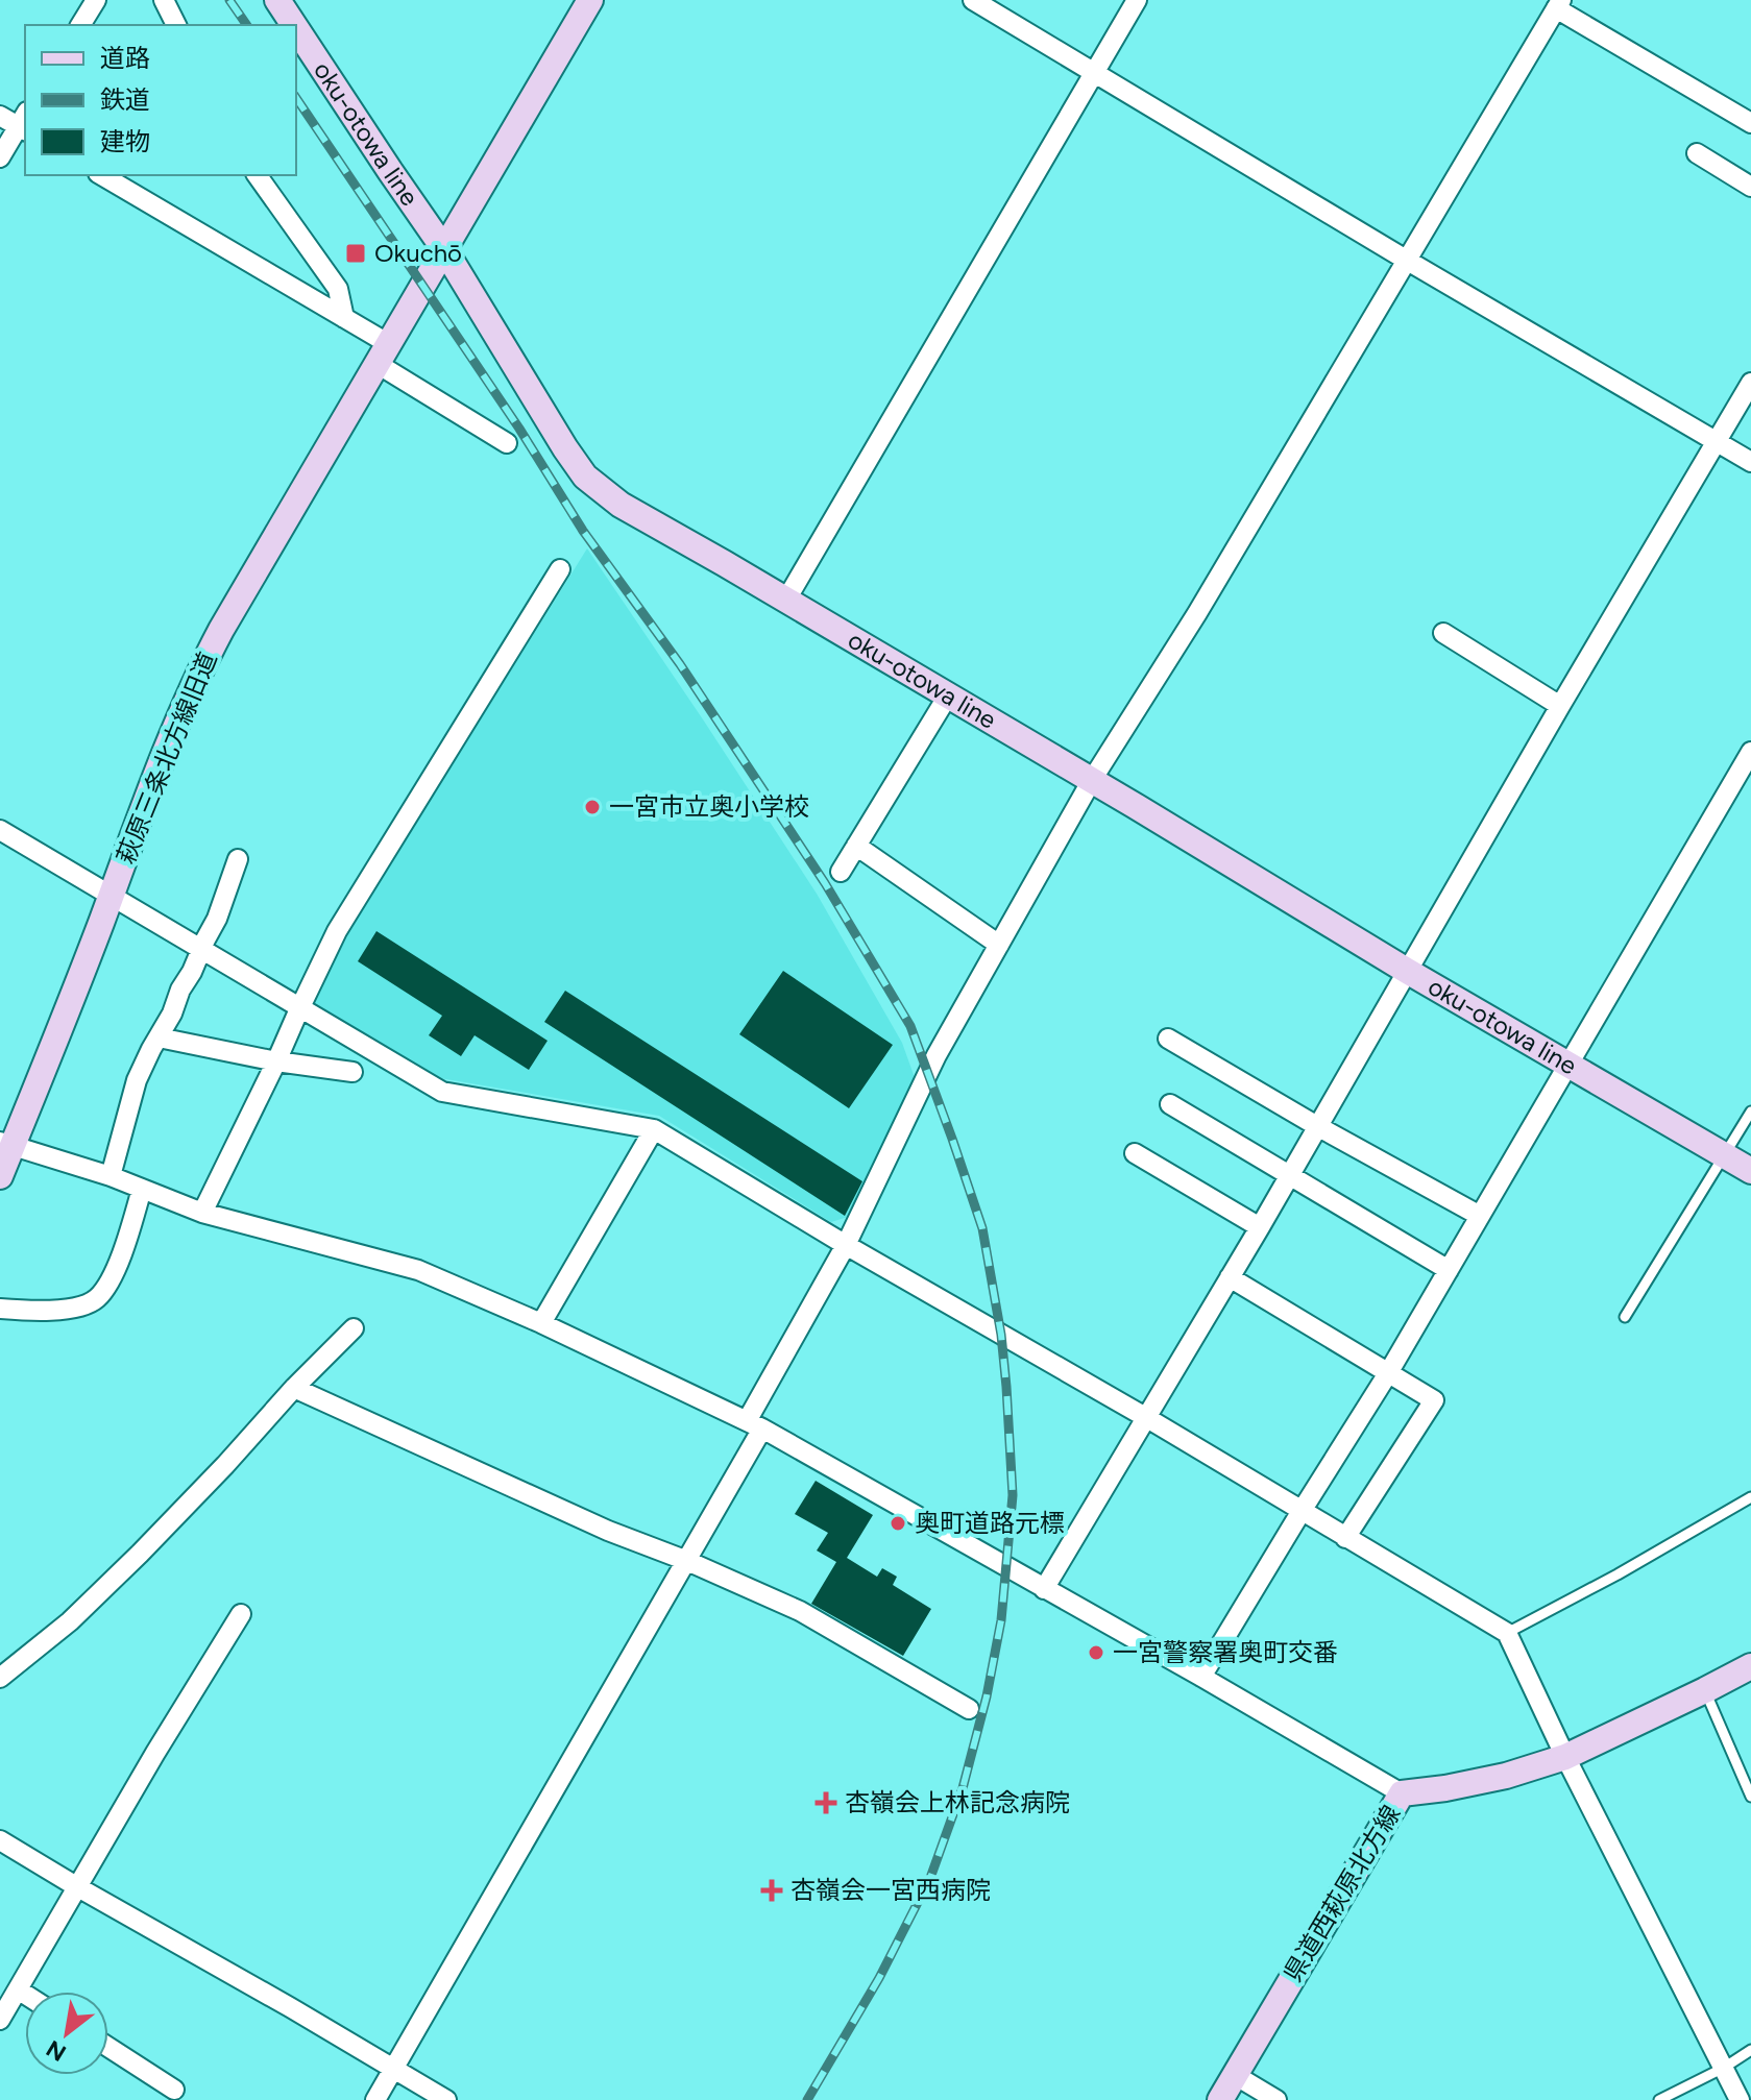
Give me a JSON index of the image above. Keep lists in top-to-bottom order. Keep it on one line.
{"streets":{"main road":["oku-otowa line","萩原三条北方線旧道","県道西萩原北方線"]},"crossings":[["oku-otowa line","萩原三条北方線旧道"]],"places":{"transit":["Okuchō"],"other":["一宮市立奥小学校","奥町道路元標","一宮警察署奥町交番"],"health":["杏嶺会上林記念病院","杏嶺会一宮西病院"]},"legend":["道路","鉄道","建物"],"north":"bottom left"}
